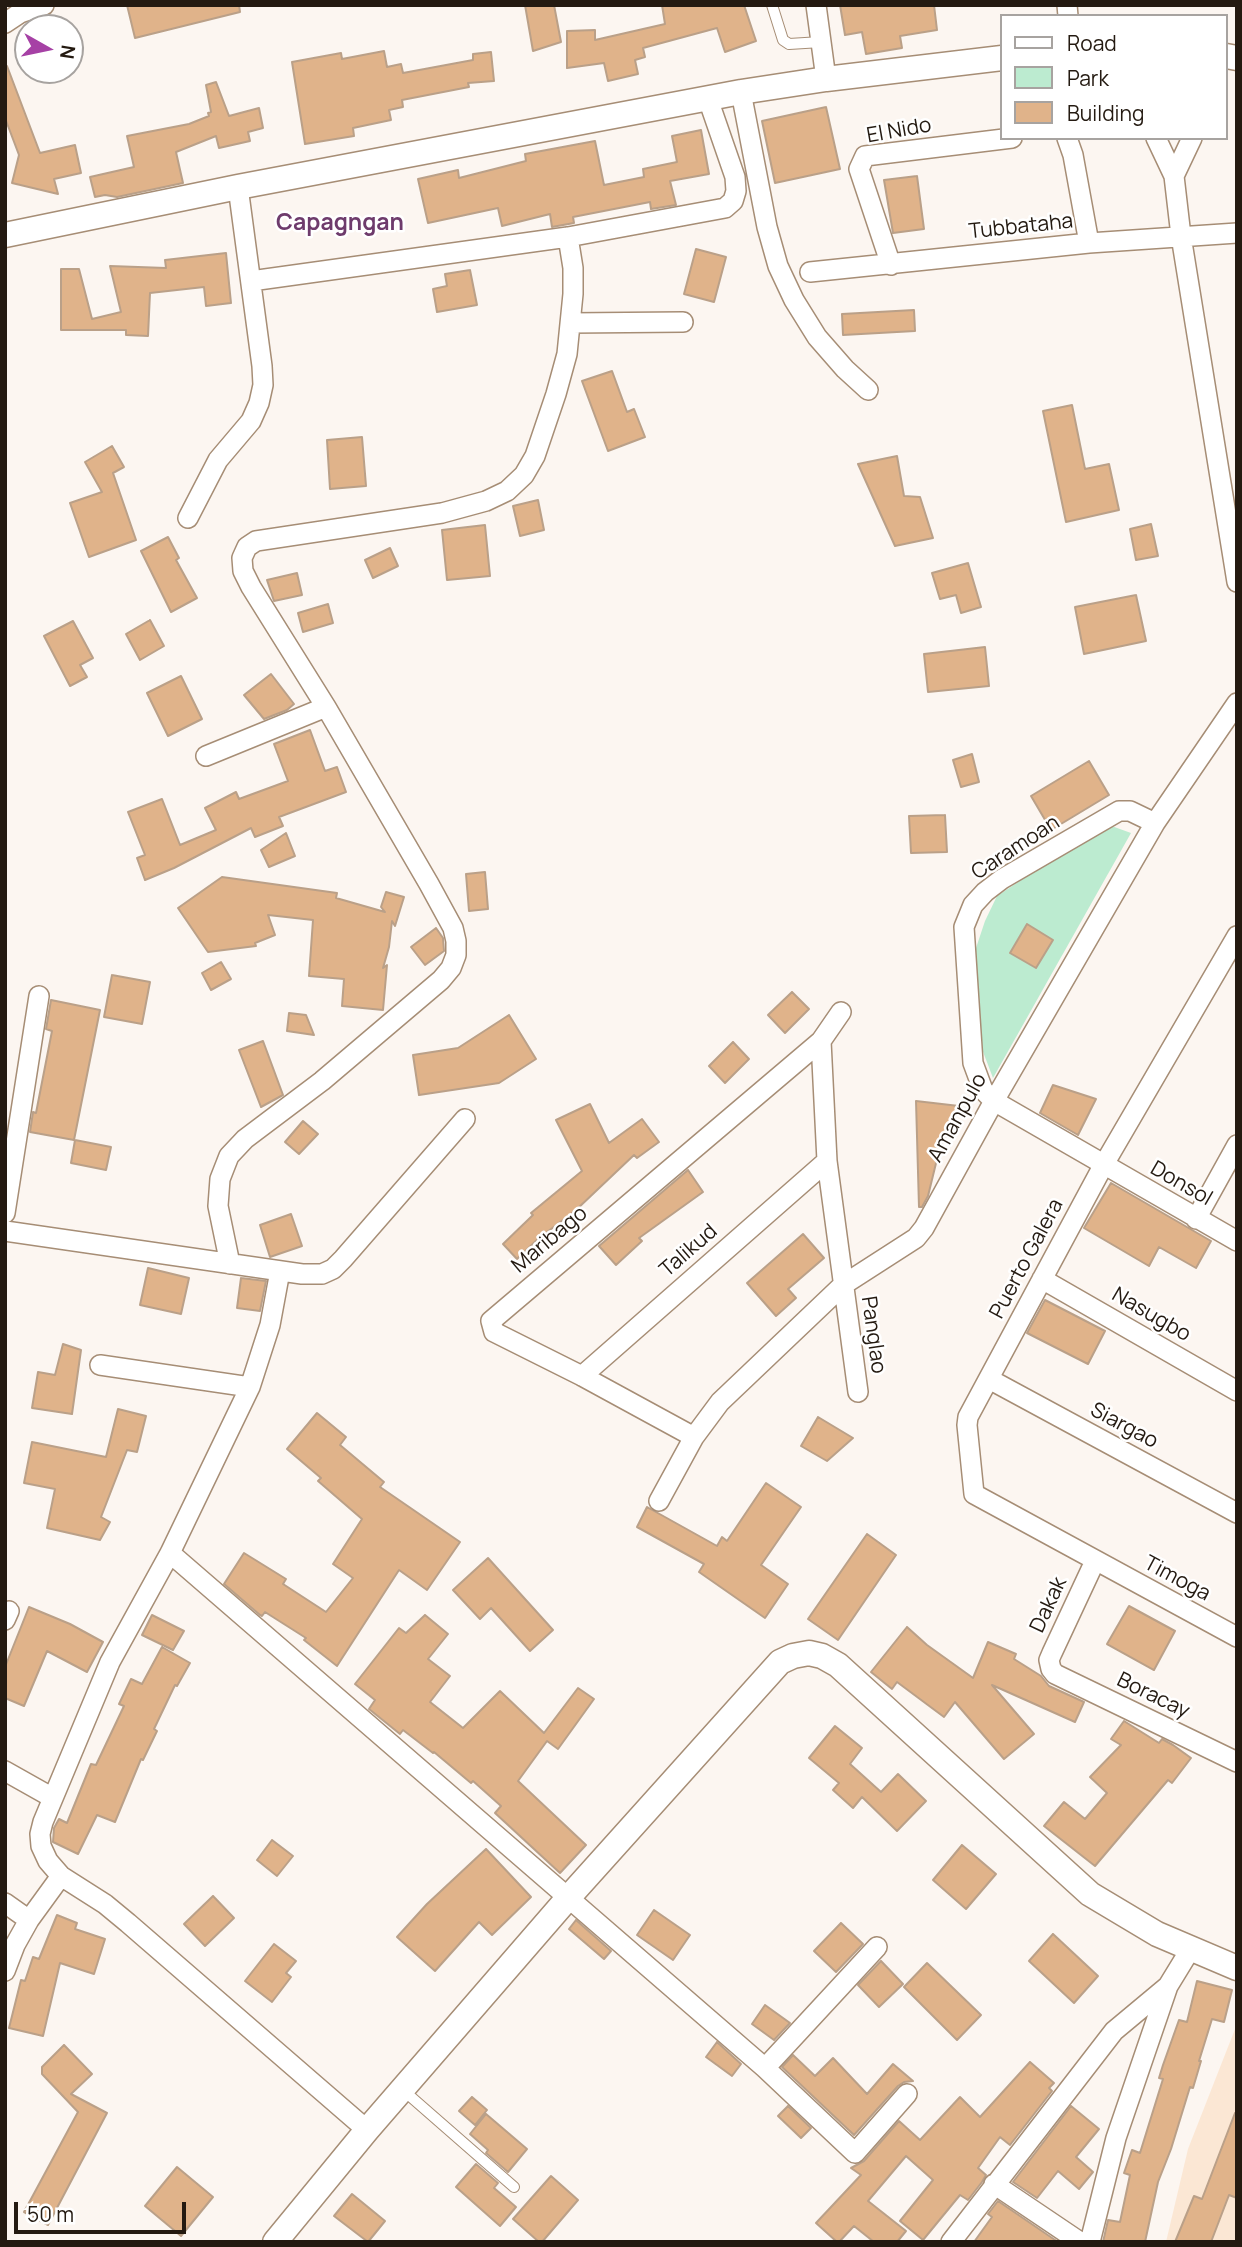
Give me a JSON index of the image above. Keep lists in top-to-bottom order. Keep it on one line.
{"streets":{"street":["El Nido","Tubbataha","Caramoan","Amanpulo","Donsol","Maribago","Talikud","Puerto Galera","Nasugbo","Panglao","Siargao","Timoga","Dakak","Boracay"]},"crossings":[["El Nido","Tubbataha"],["Caramoan","Amanpulo"],["Caramoan","Donsol"],["Amanpulo","Donsol"],["Amanpulo","Maribago"],["Amanpulo","Panglao"],["Donsol","Puerto Galera"],["Maribago","Talikud"],["Puerto Galera","Nasugbo"],["Puerto Galera","Siargao"],["Puerto Galera","Timoga"],["Puerto Galera","Dakak"],["Timoga","Dakak"],["Dakak","Boracay"]],"districts":["Capagngan"],"legend":["Road","Park","Building"],"scale_bar":"50 m","north":"right"}
